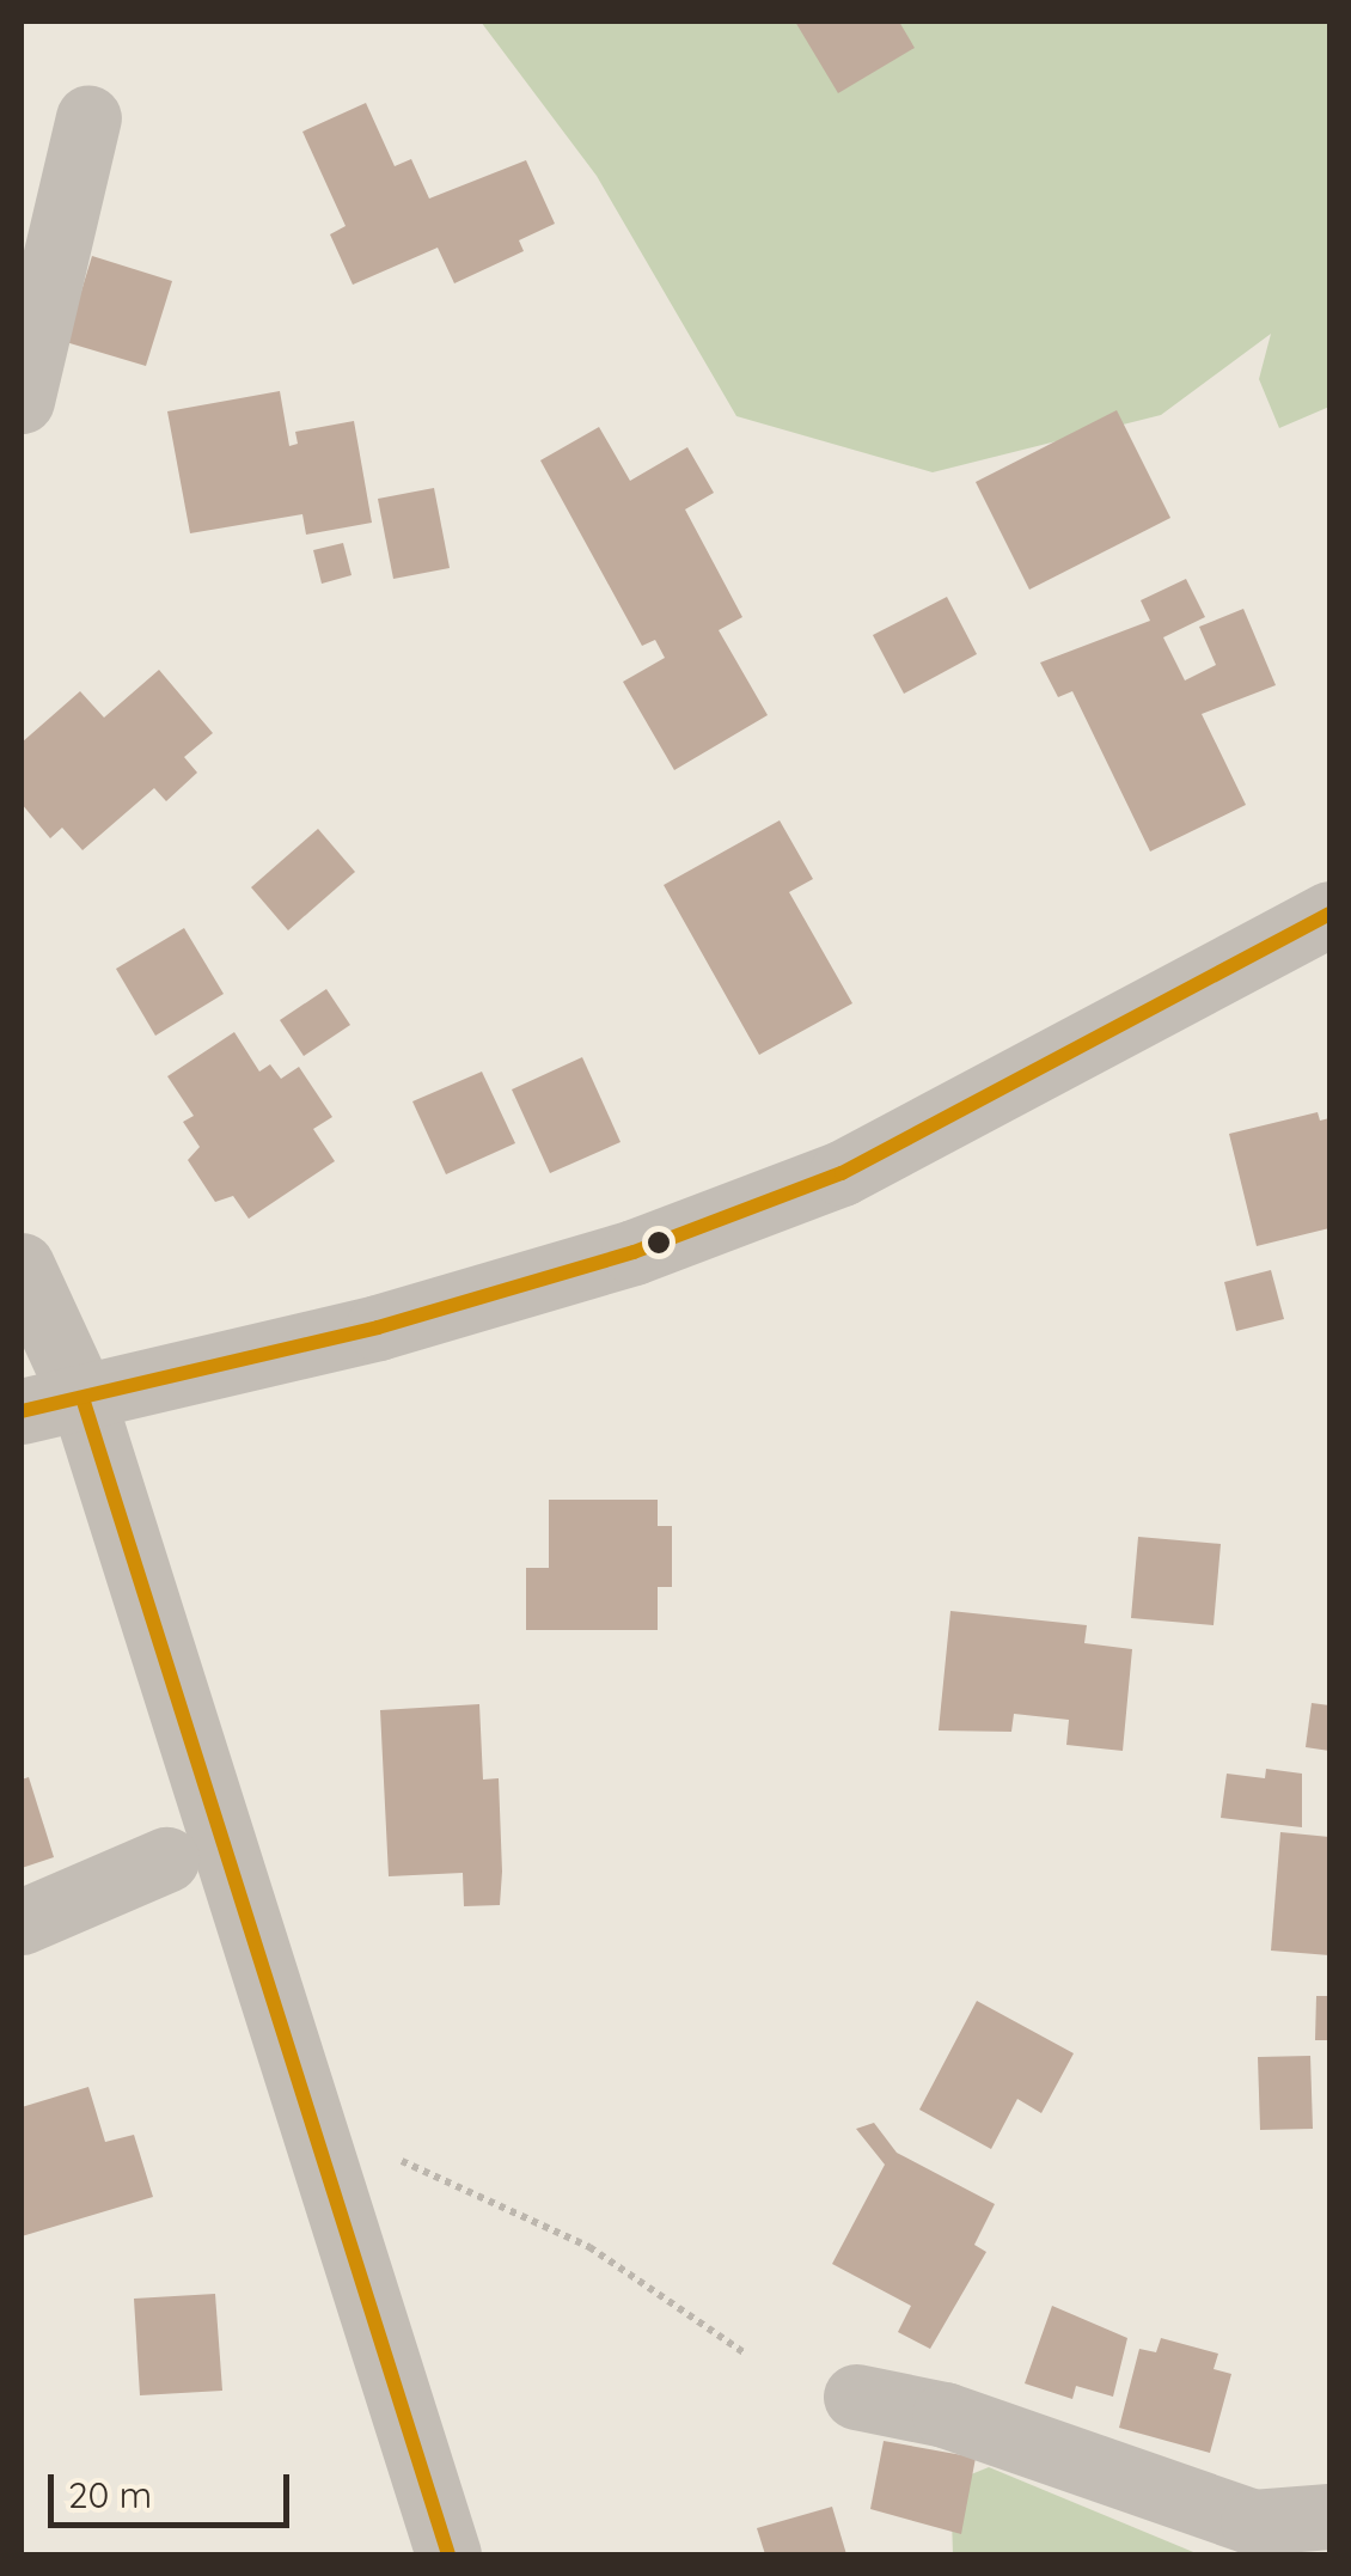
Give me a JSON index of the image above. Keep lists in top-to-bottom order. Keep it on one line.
{"scale_bar":"20 m"}
